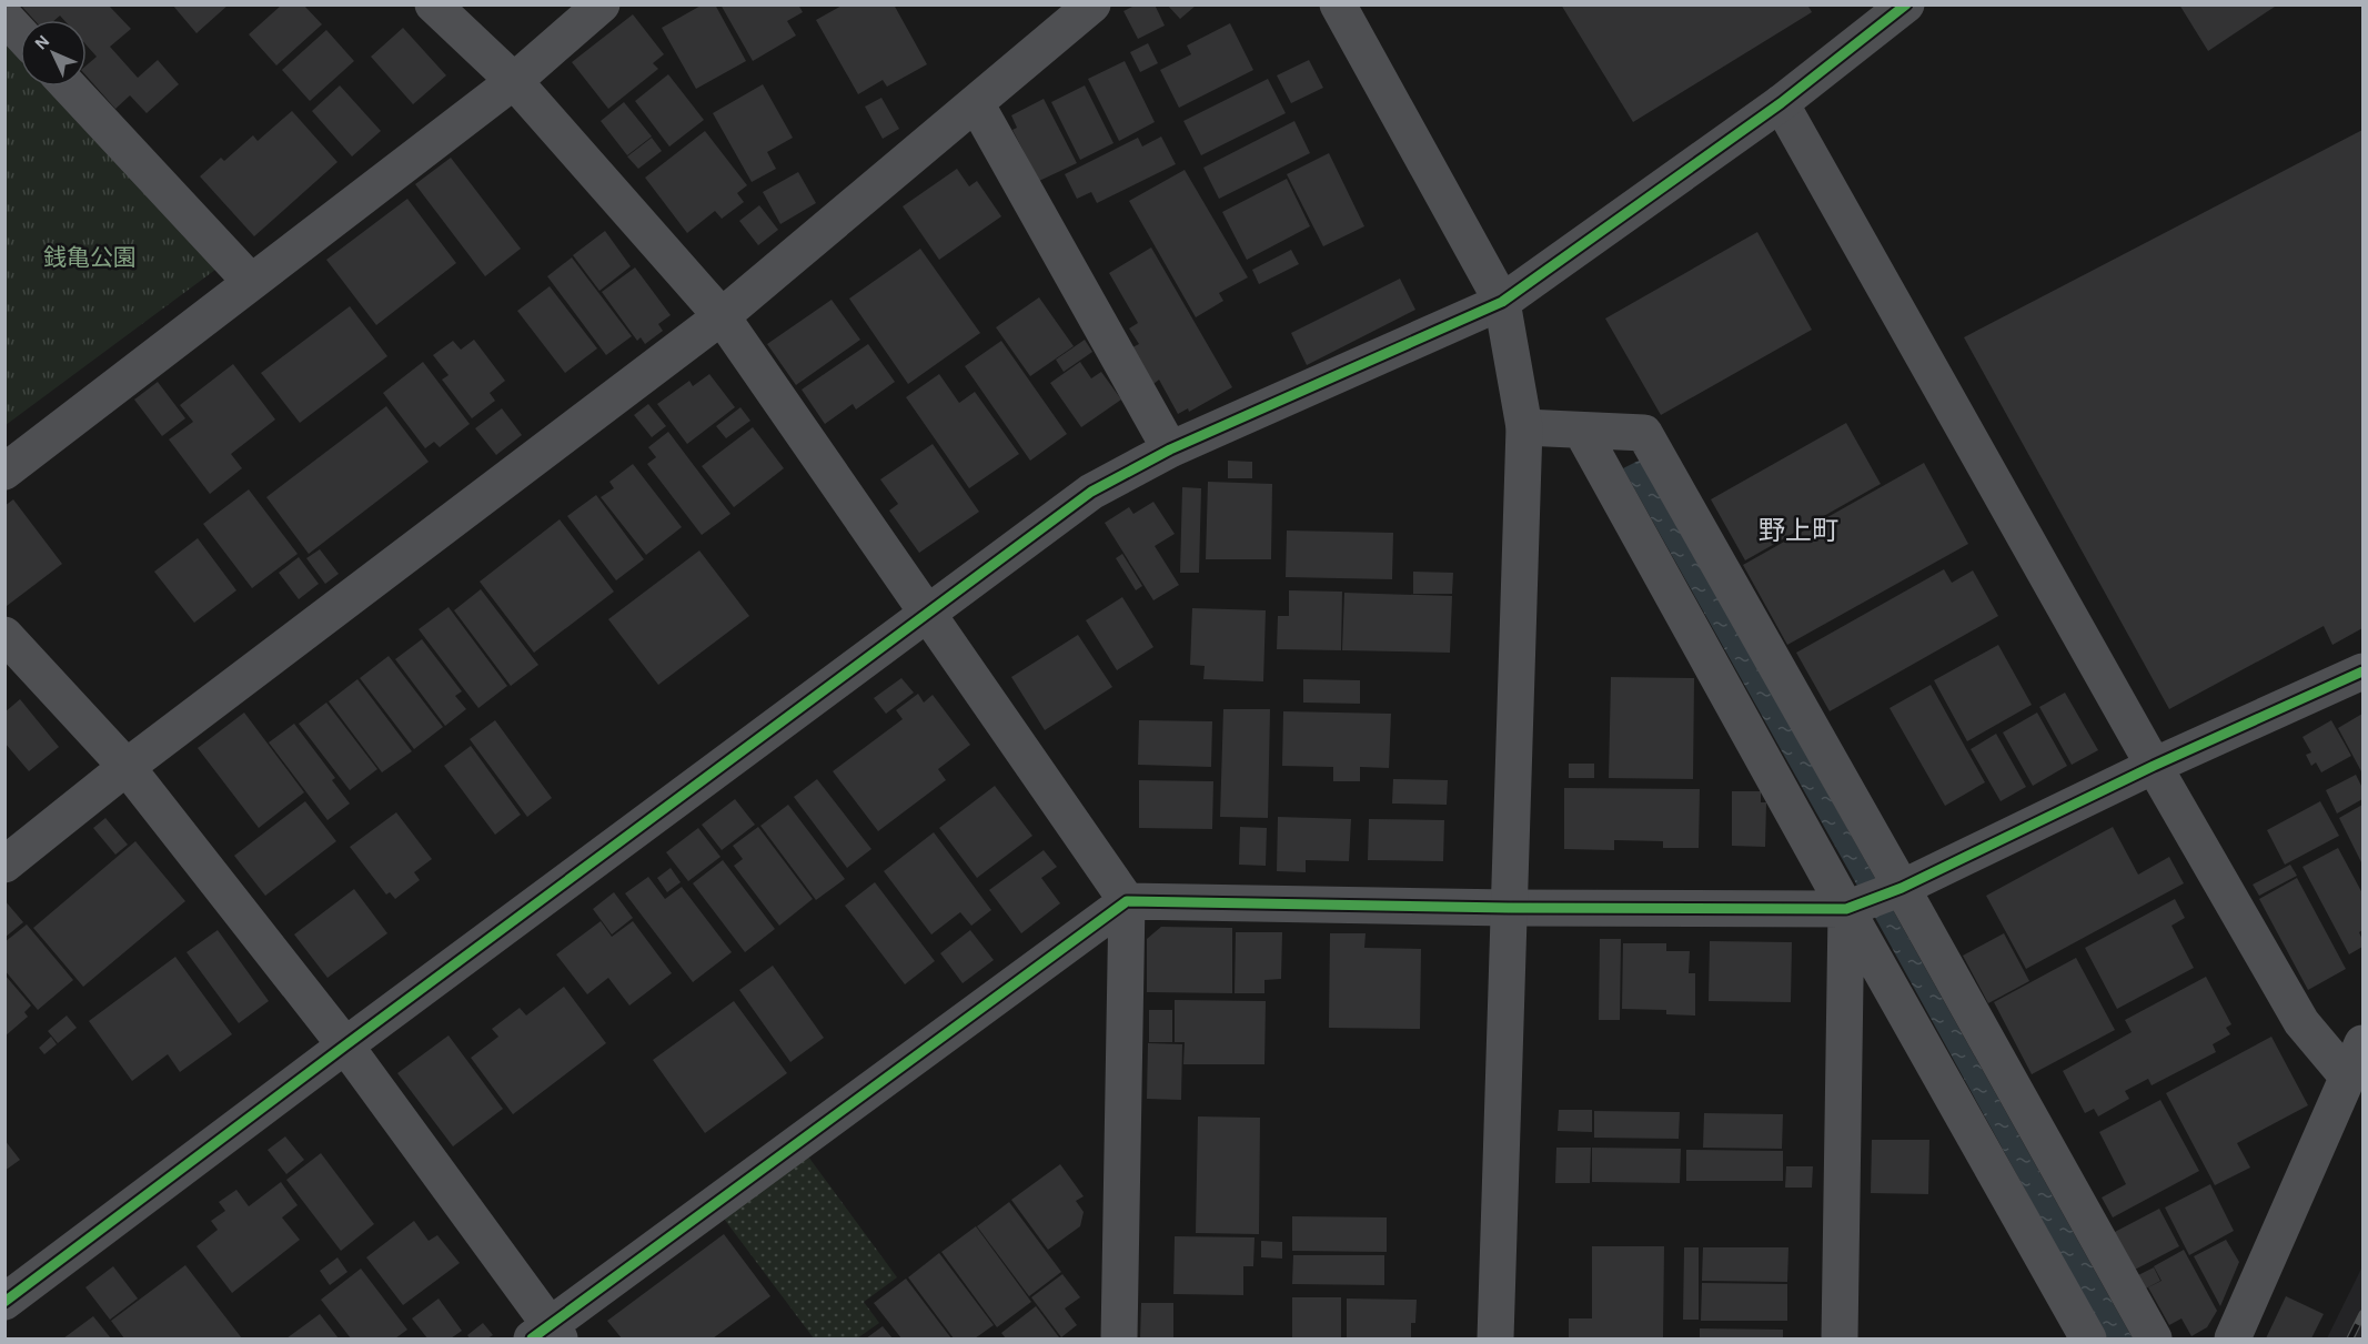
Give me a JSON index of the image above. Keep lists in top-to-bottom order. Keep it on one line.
{"districts":["野上町"],"parks":["銭亀公園"],"north":"top left"}
